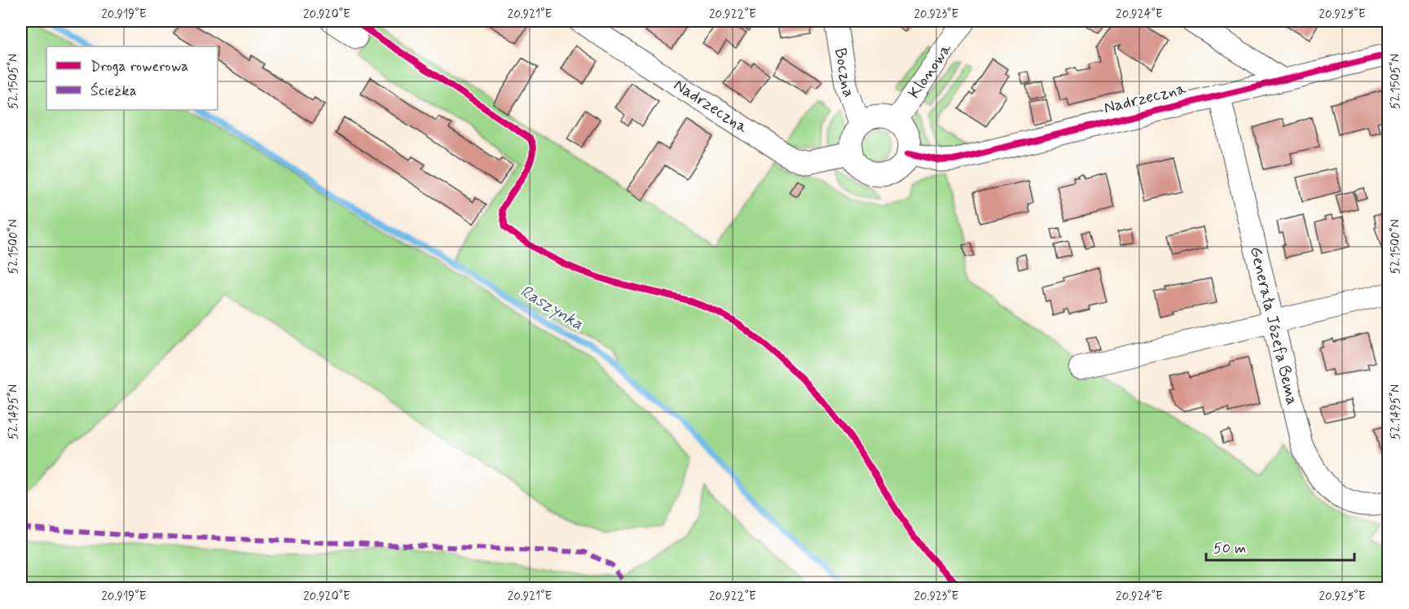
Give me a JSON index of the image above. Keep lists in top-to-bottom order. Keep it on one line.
{"streets":{"street":["Klonowa","Boczna","Nadrzeczna","Generała Józefa Bema"]},"crossings":[["Klonowa","Boczna"],["Klonowa","Nadrzeczna"],["Boczna","Nadrzeczna"],["Nadrzeczna","Generała Józefa Bema"]],"water":["Raszynka"],"legend":["Droga rowerowa","Ścieżka"],"scale_bar":"50 m","coordinates":["20.919°E","20.920°E","20.921°E","20.922°E","20.923°E","20.924°E","20.925°E","52.1505°N","52.1500°N","52.1495°N"]}
